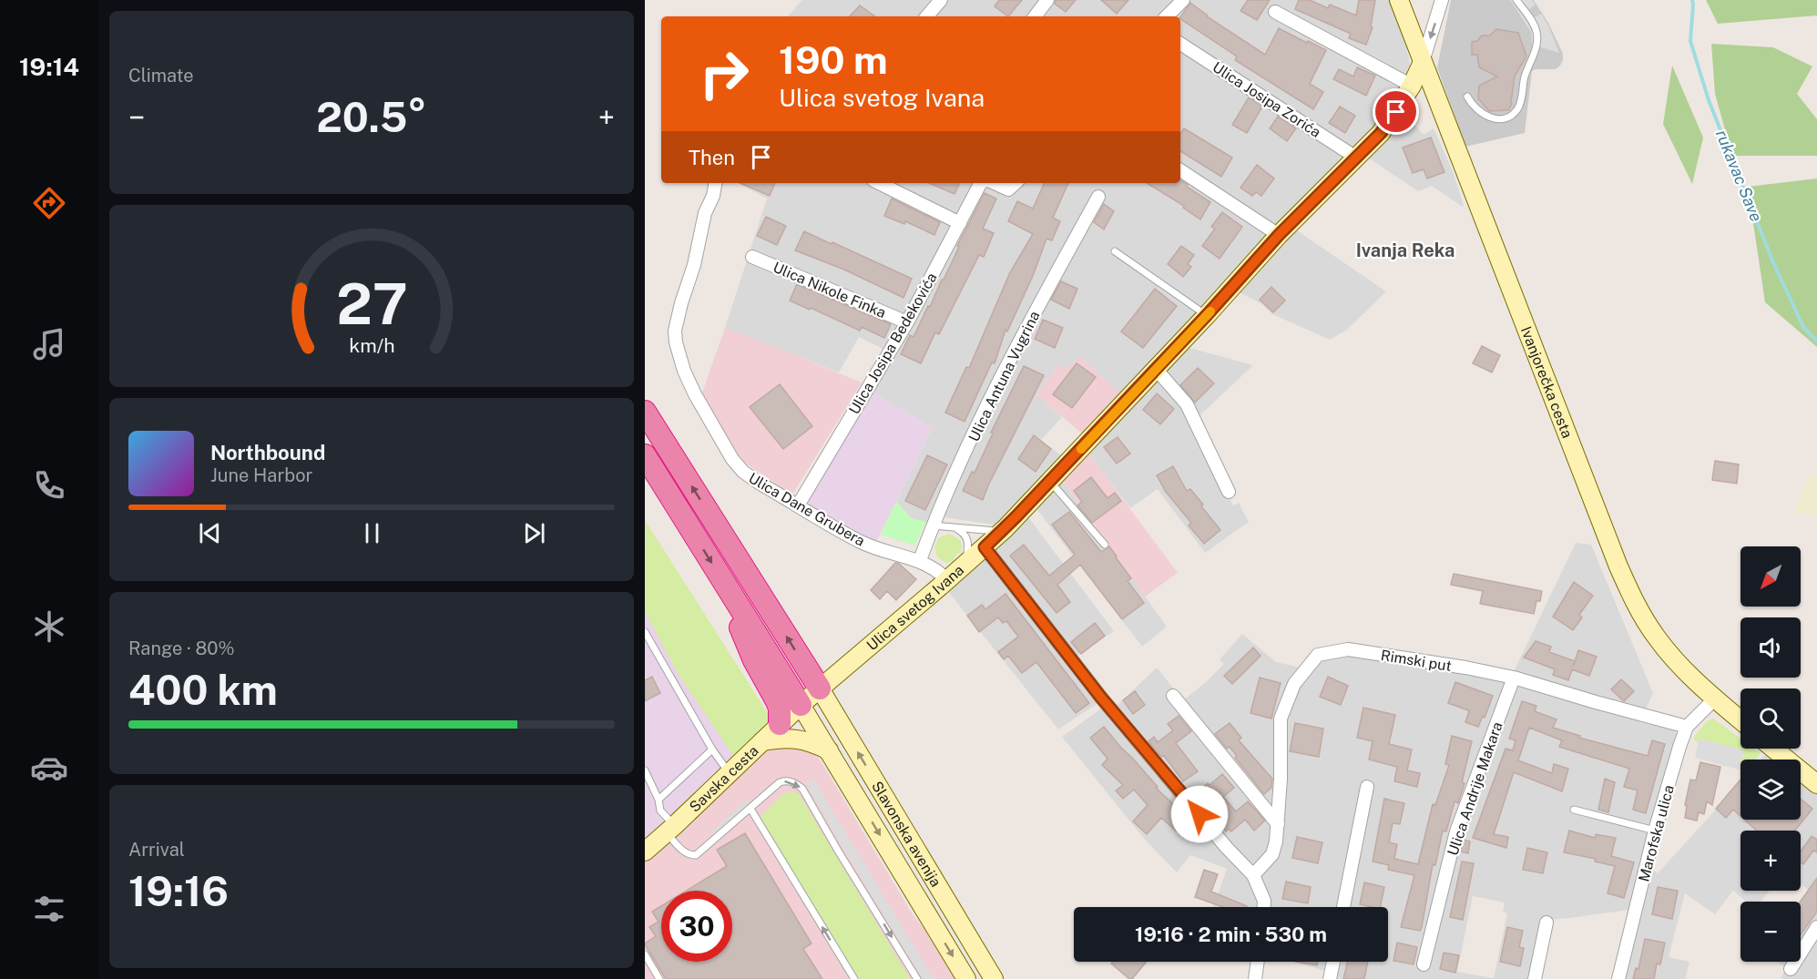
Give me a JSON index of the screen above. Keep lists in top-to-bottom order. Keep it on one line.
{"streets":{"main road":["Ivanjorečka cesta","Ulica svetog Ivana","Savska cesta","Slavonska avenija"],"street":["Ulica Josipa Zorića","Ulica Nikole Finka","Ulica Josipa Bedekovića","Ulica Antuna Vugrina","Ulica Dane Grubera","Rimski put","Ulica Andrije Makara","Marofska ulica"]},"crossings":[["Ulica Josipa Zorića","Ulica svetog Ivana"],["Ulica Nikole Finka","Ulica Josipa Bedekovića"],["Ulica Josipa Bedekovića","Ulica Dane Grubera"],["Ulica Antuna Vugrina","Ulica Dane Grubera"],["Ulica Antuna Vugrina","Ulica svetog Ivana"],["Ivanjorečka cesta","Ulica svetog Ivana"],["Ivanjorečka cesta","Marofska ulica"],["Ulica Dane Grubera","Ulica svetog Ivana"],["Ulica svetog Ivana","Savska cesta"],["Ulica svetog Ivana","Slavonska avenija"],["Rimski put","Ulica Andrije Makara"],["Rimski put","Marofska ulica"],["Savska cesta","Slavonska avenija"]],"districts":["Ivanja Reka"],"water":["rukavac Save"],"north":"bottom left","page":{"tabs":"19:14","tile":["Climate",["Range · 80%","400 km"],["Arrival","19:16"]],"turn":["190 m","Ulica svetog Ivana"],"heat":["−","20.5°","+"],"then":"Then","song":["Northbound","June Harbor"],"map_buttons":["+","−"],"limit":"30","trip":"19:16 · 2 min · 530 m","gauge":["27","km/h"]}}
